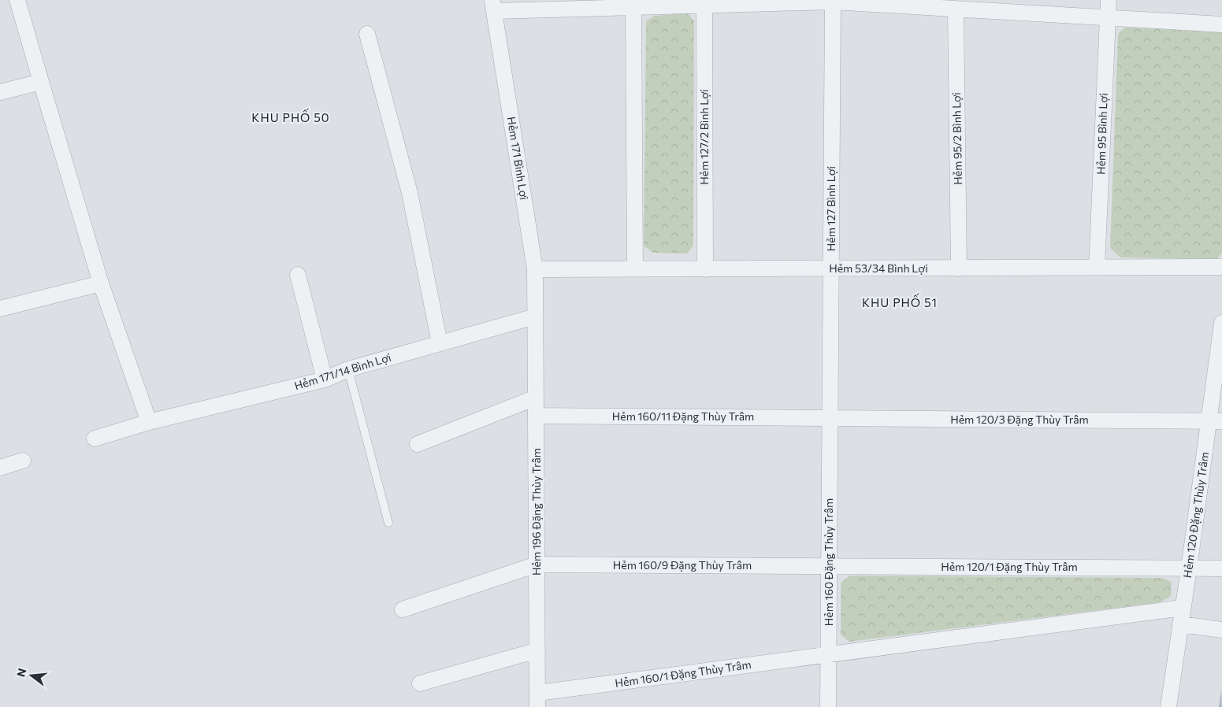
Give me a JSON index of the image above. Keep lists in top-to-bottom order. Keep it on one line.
{"streets":{"street":["Hẻm 95 Bình Lợi","Hẻm 127/2 Bình Lợi","Hẻm 95/2 Bình Lợi","Hẻm 171 Bình Lợi","Hẻm 127 Bình Lợi","Hẻm 53/34 Bình Lợi","Hẻm 171/14 Bình Lợi","Hẻm 160/11 Đặng Thùy Trâm","Hẻm 120/3 Đặng Thùy Trâm","Hẻm 196 Đặng Thùy Trâm","Hẻm 120 Đặng Thùy Trâm","Hẻm 160 Đặng Thùy Trâm","Hẻm 160/9 Đặng Thùy Trâm","Hẻm 120/1 Đặng Thùy Trâm","Hẻm 160/1 Đặng Thùy Trâm"]},"crossings":[["Hẻm 95 Bình Lợi","Hẻm 53/34 Bình Lợi"],["Hẻm 127/2 Bình Lợi","Hẻm 53/34 Bình Lợi"],["Hẻm 95/2 Bình Lợi","Hẻm 53/34 Bình Lợi"],["Hẻm 171 Bình Lợi","Hẻm 53/34 Bình Lợi"],["Hẻm 171 Bình Lợi","Hẻm 171/14 Bình Lợi"],["Hẻm 171 Bình Lợi","Hẻm 196 Đặng Thùy Trâm"],["Hẻm 127 Bình Lợi","Hẻm 53/34 Bình Lợi"],["Hẻm 127 Bình Lợi","Hẻm 160/11 Đặng Thùy Trâm"],["Hẻm 127 Bình Lợi","Hẻm 120/3 Đặng Thùy Trâm"],["Hẻm 127 Bình Lợi","Hẻm 160 Đặng Thùy Trâm"],["Hẻm 171/14 Bình Lợi","Hẻm 196 Đặng Thùy Trâm"],["Hẻm 160/11 Đặng Thùy Trâm","Hẻm 120/3 Đặng Thùy Trâm"],["Hẻm 160/11 Đặng Thùy Trâm","Hẻm 196 Đặng Thùy Trâm"],["Hẻm 160/11 Đặng Thùy Trâm","Hẻm 160 Đặng Thùy Trâm"],["Hẻm 120/3 Đặng Thùy Trâm","Hẻm 120 Đặng Thùy Trâm"],["Hẻm 120/3 Đặng Thùy Trâm","Hẻm 160 Đặng Thùy Trâm"],["Hẻm 196 Đặng Thùy Trâm","Hẻm 160/9 Đặng Thùy Trâm"],["Hẻm 196 Đặng Thùy Trâm","Hẻm 160/1 Đặng Thùy Trâm"],["Hẻm 120 Đặng Thùy Trâm","Hẻm 120/1 Đặng Thùy Trâm"],["Hẻm 160 Đặng Thùy Trâm","Hẻm 160/9 Đặng Thùy Trâm"],["Hẻm 160 Đặng Thùy Trâm","Hẻm 120/1 Đặng Thùy Trâm"],["Hẻm 160 Đặng Thùy Trâm","Hẻm 160/1 Đặng Thùy Trâm"],["Hẻm 160/9 Đặng Thùy Trâm","Hẻm 120/1 Đặng Thùy Trâm"]],"districts":["KHU PHỐ 50","KHU PHỐ 51"],"north":"left"}
